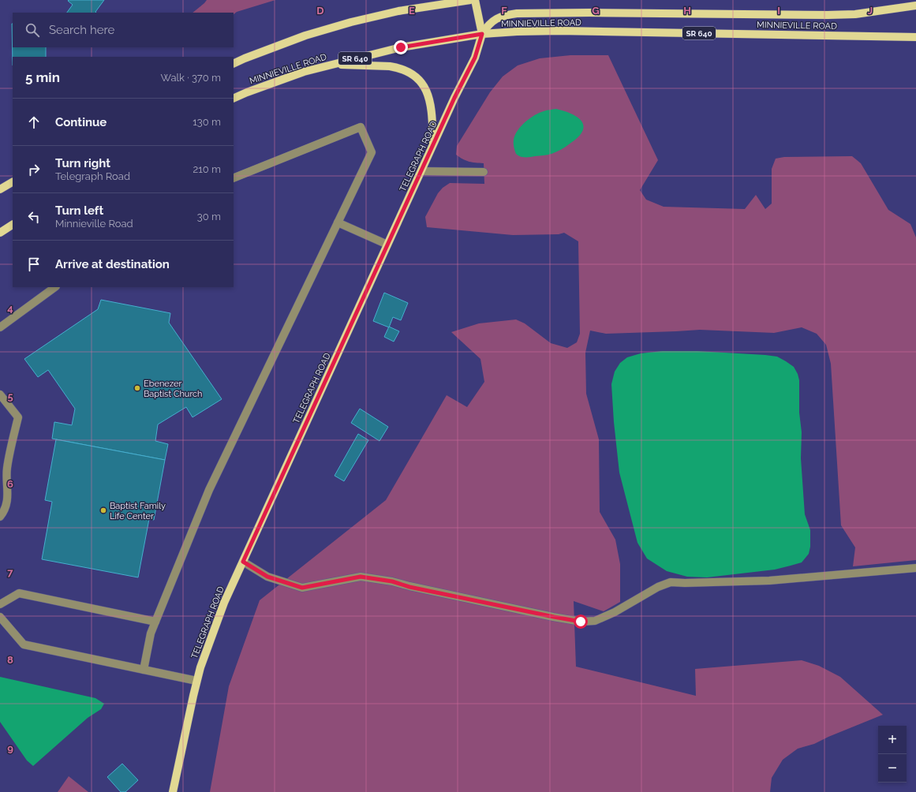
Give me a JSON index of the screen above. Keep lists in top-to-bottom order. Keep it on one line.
{"streets":{"main road":["MINNIEVILLE ROAD","SR 640","TELEGRAPH ROAD"]},"crossings":[["MINNIEVILLE ROAD","TELEGRAPH ROAD"]],"places":["Ebenezer Baptist Church","Baptist Family Life Center"],"page":{"search":"Search here","heading":["5 min","Walk · 370 m"],"list":[["Continue","130 m"],["Turn right","Telegraph Road","210 m"],["Turn left","Minnieville Road","30 m"],"Arrive at destination"],"map_buttons":["+","−"]},"grid":{"columns":["D","E","F","G","H","I","J"],"rows":["4","5","6","7","8","9"]}}
